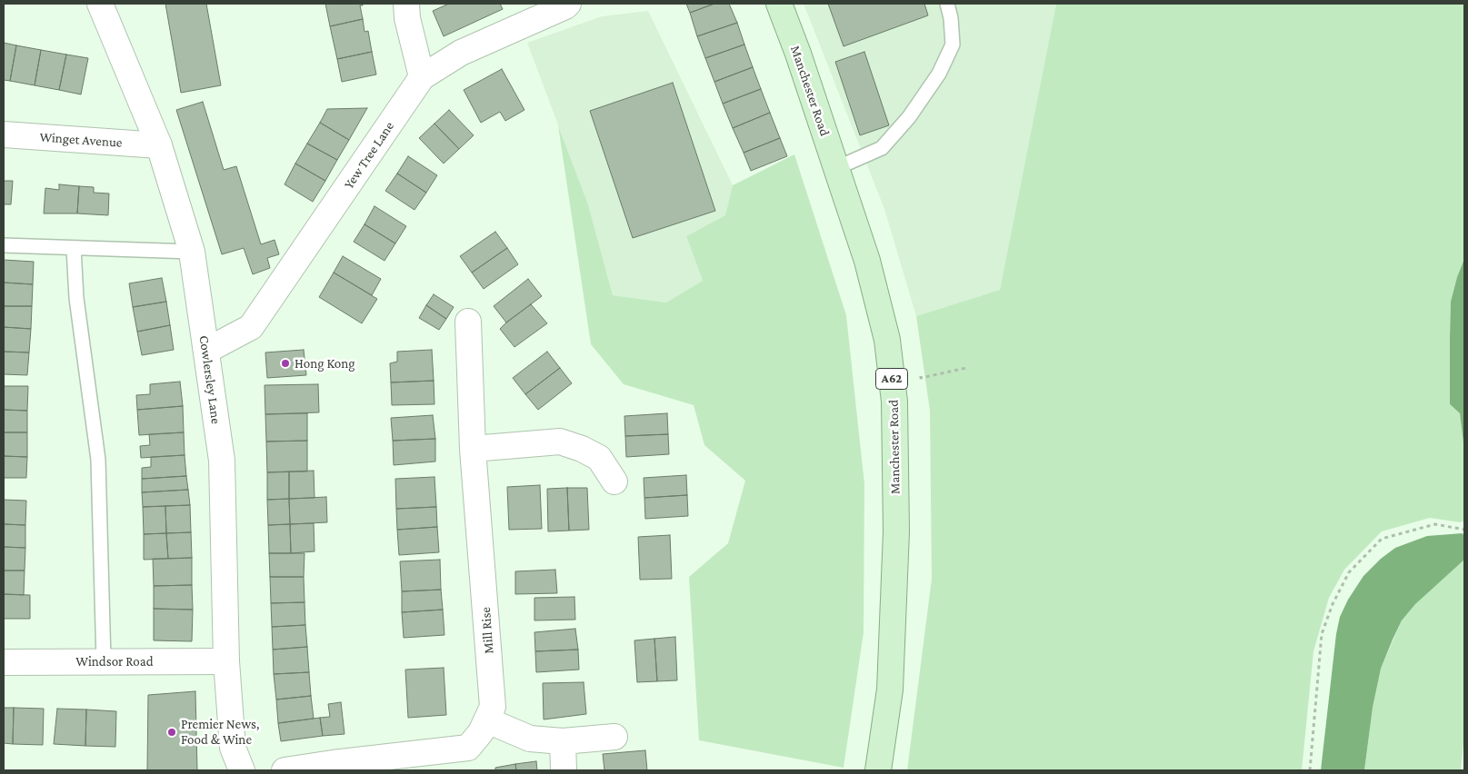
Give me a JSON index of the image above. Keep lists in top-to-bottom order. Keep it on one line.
{"streets":{"main road":["Manchester Road","A62"],"street":["Winget Avenue","Yew Tree Lane","Cowlersley Lane","Mill Rise","Windsor Road"]},"crossings":[["Winget Avenue","Cowlersley Lane"],["Yew Tree Lane","Cowlersley Lane"],["Cowlersley Lane","Windsor Road"]],"places":["Hong Kong","Premier News, Food & Wine"]}
